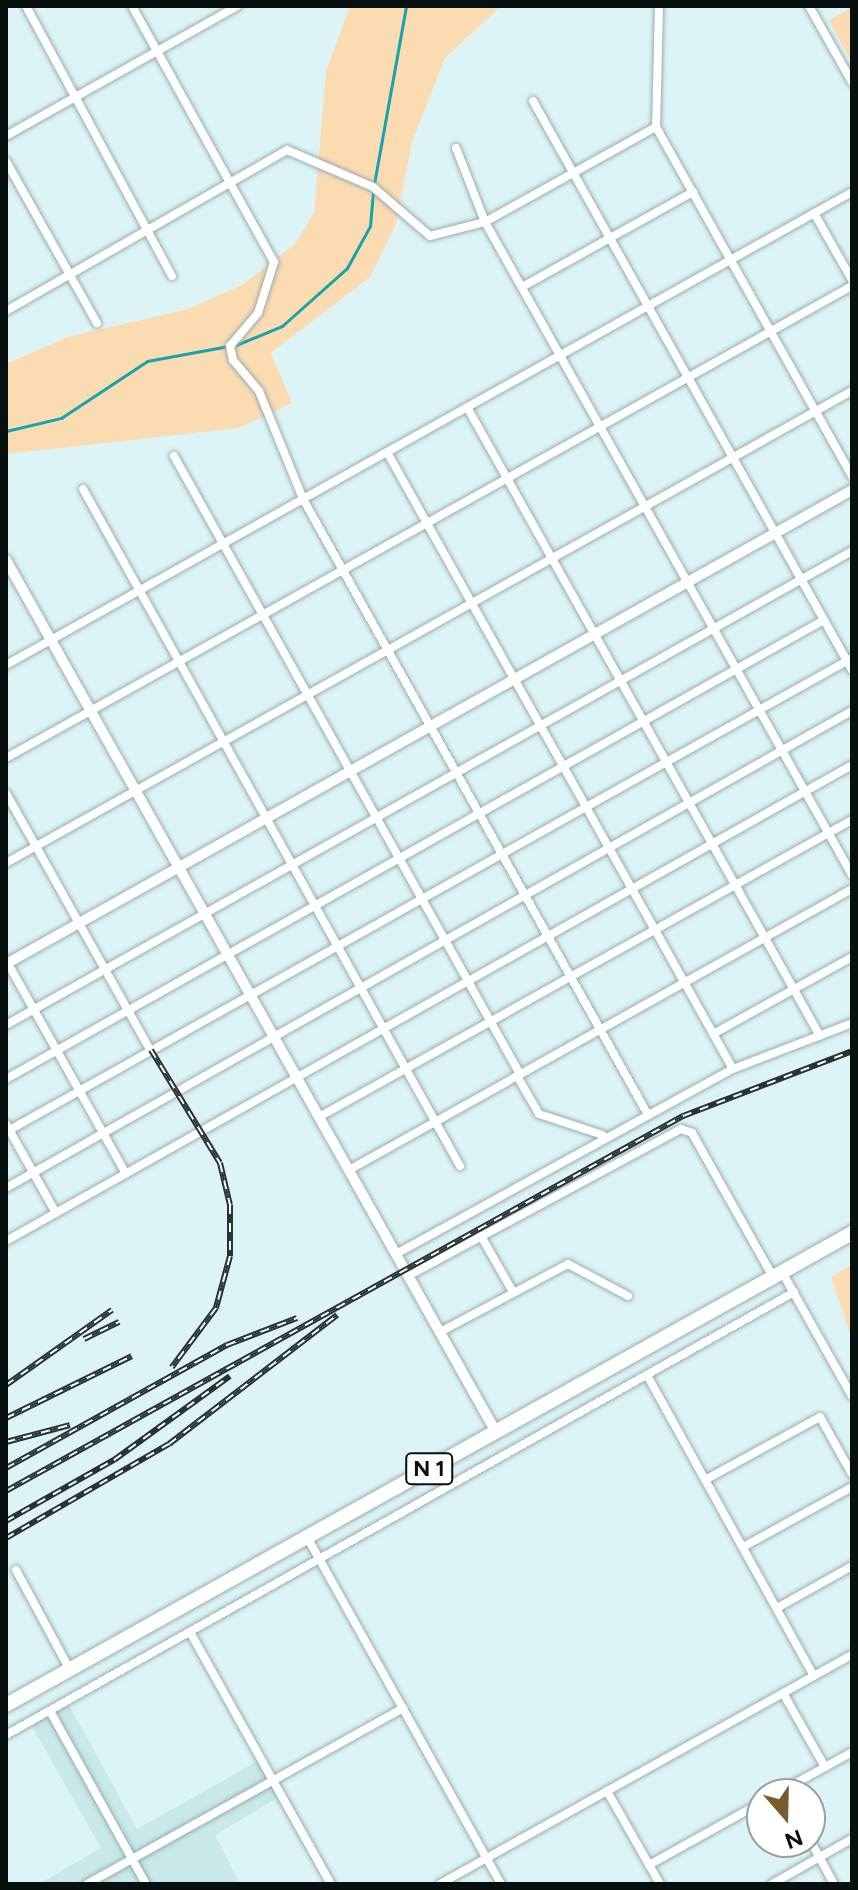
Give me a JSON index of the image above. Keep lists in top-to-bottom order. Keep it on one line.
{"streets":{"highway":["N 1"]},"north":"bottom"}
